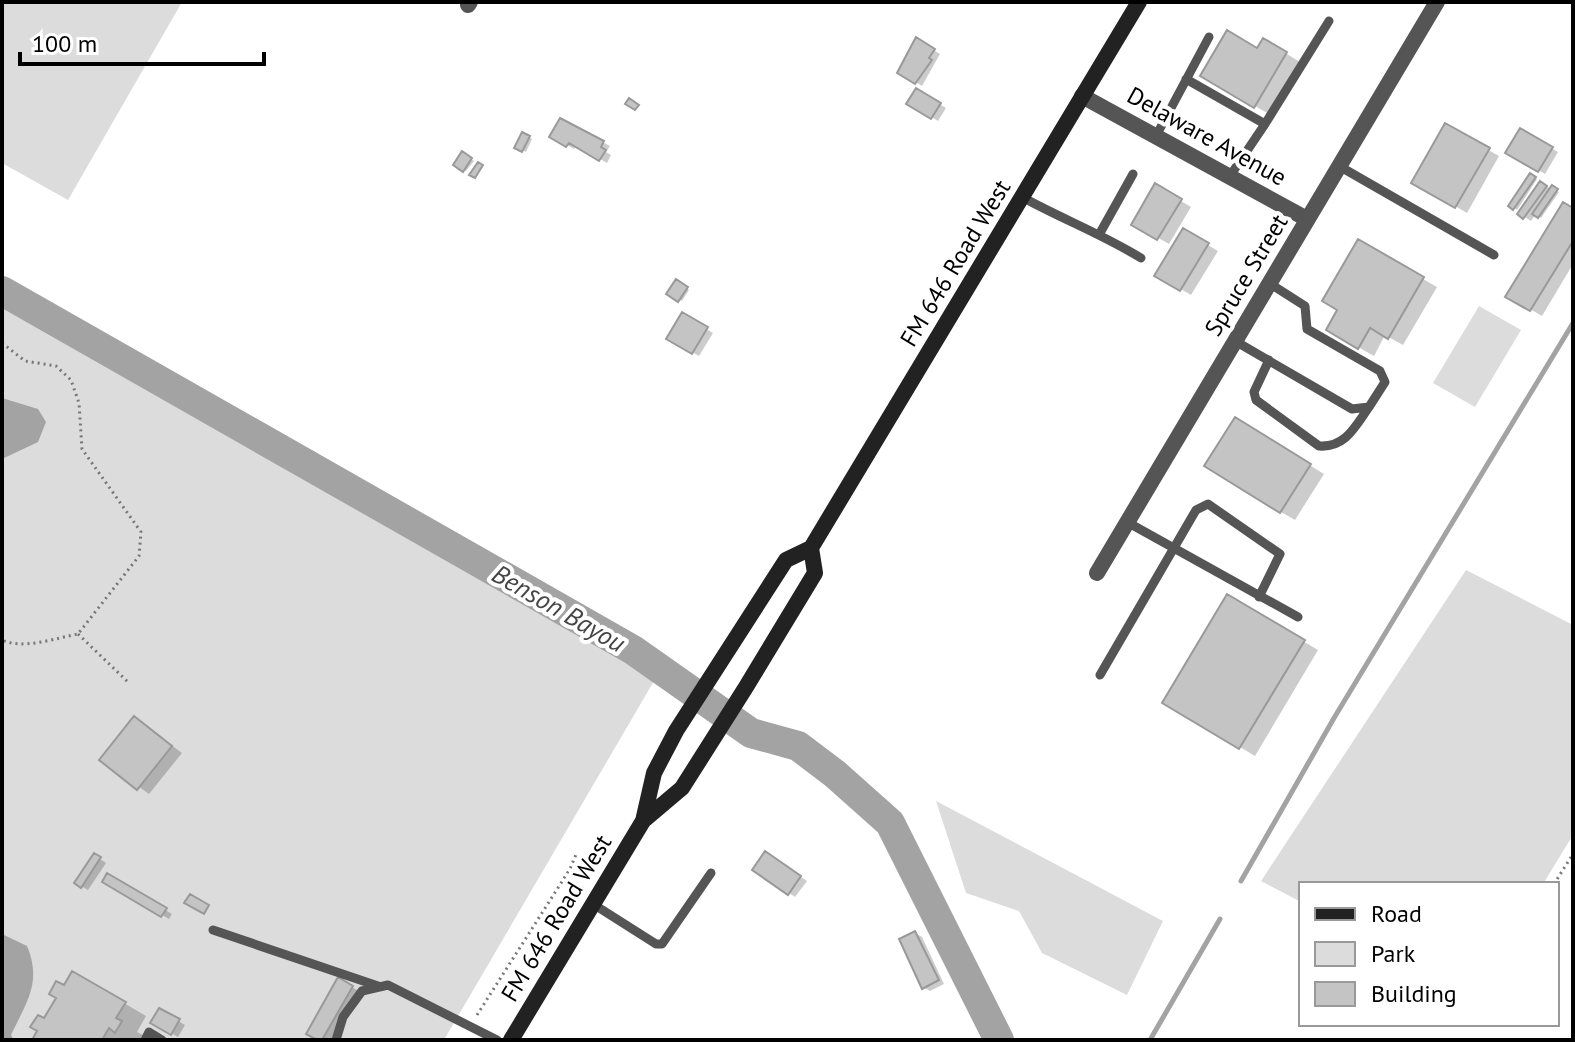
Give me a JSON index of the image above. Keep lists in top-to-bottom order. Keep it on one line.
{"streets":{"main road":["FM 646 Road West"],"street":["Delaware Avenue","Spruce Street"]},"crossings":[["Delaware Avenue","FM 646 Road West"],["Delaware Avenue","Spruce Street"]],"water":["Benson Bayou"],"legend":["Road","Park","Building"],"scale_bar":"100 m"}
